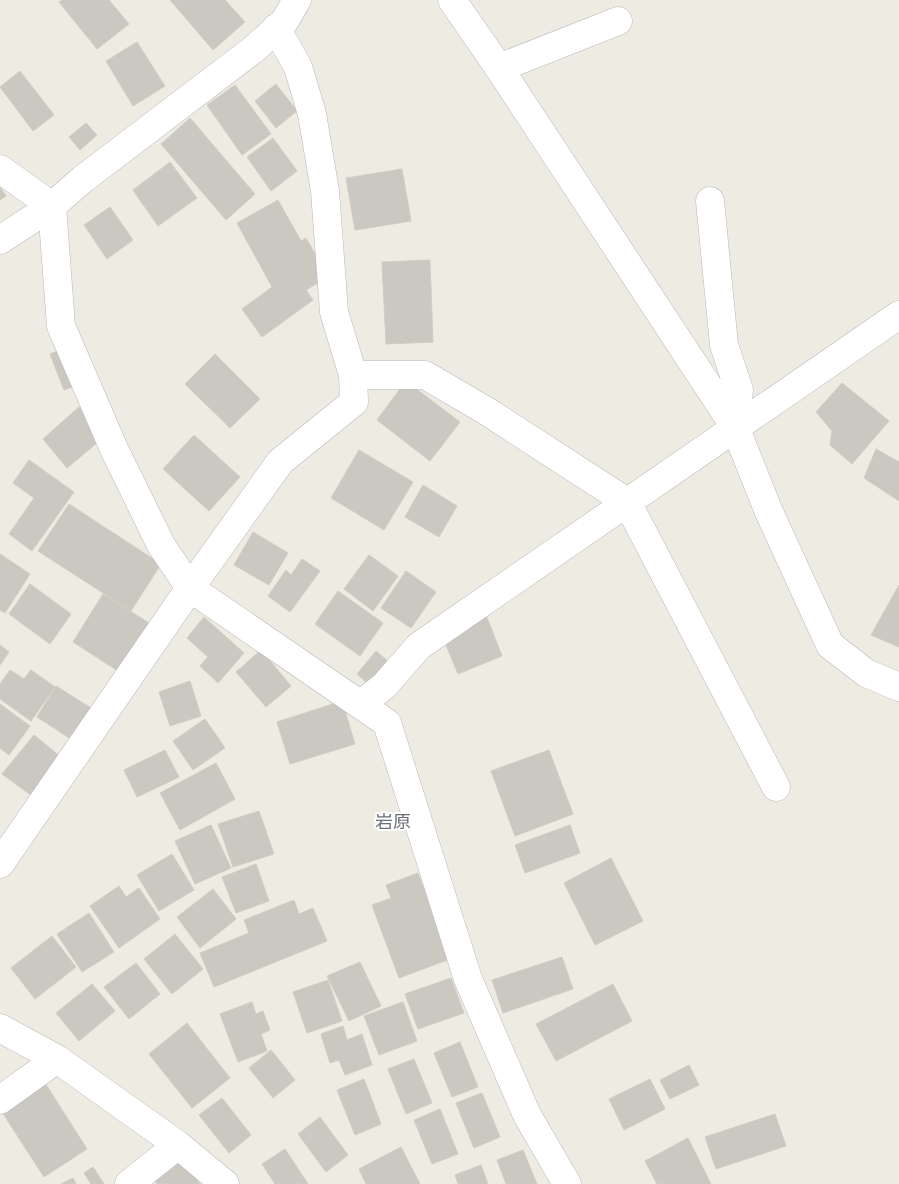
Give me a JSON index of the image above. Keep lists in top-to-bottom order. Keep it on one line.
{"districts":["岩原"]}
